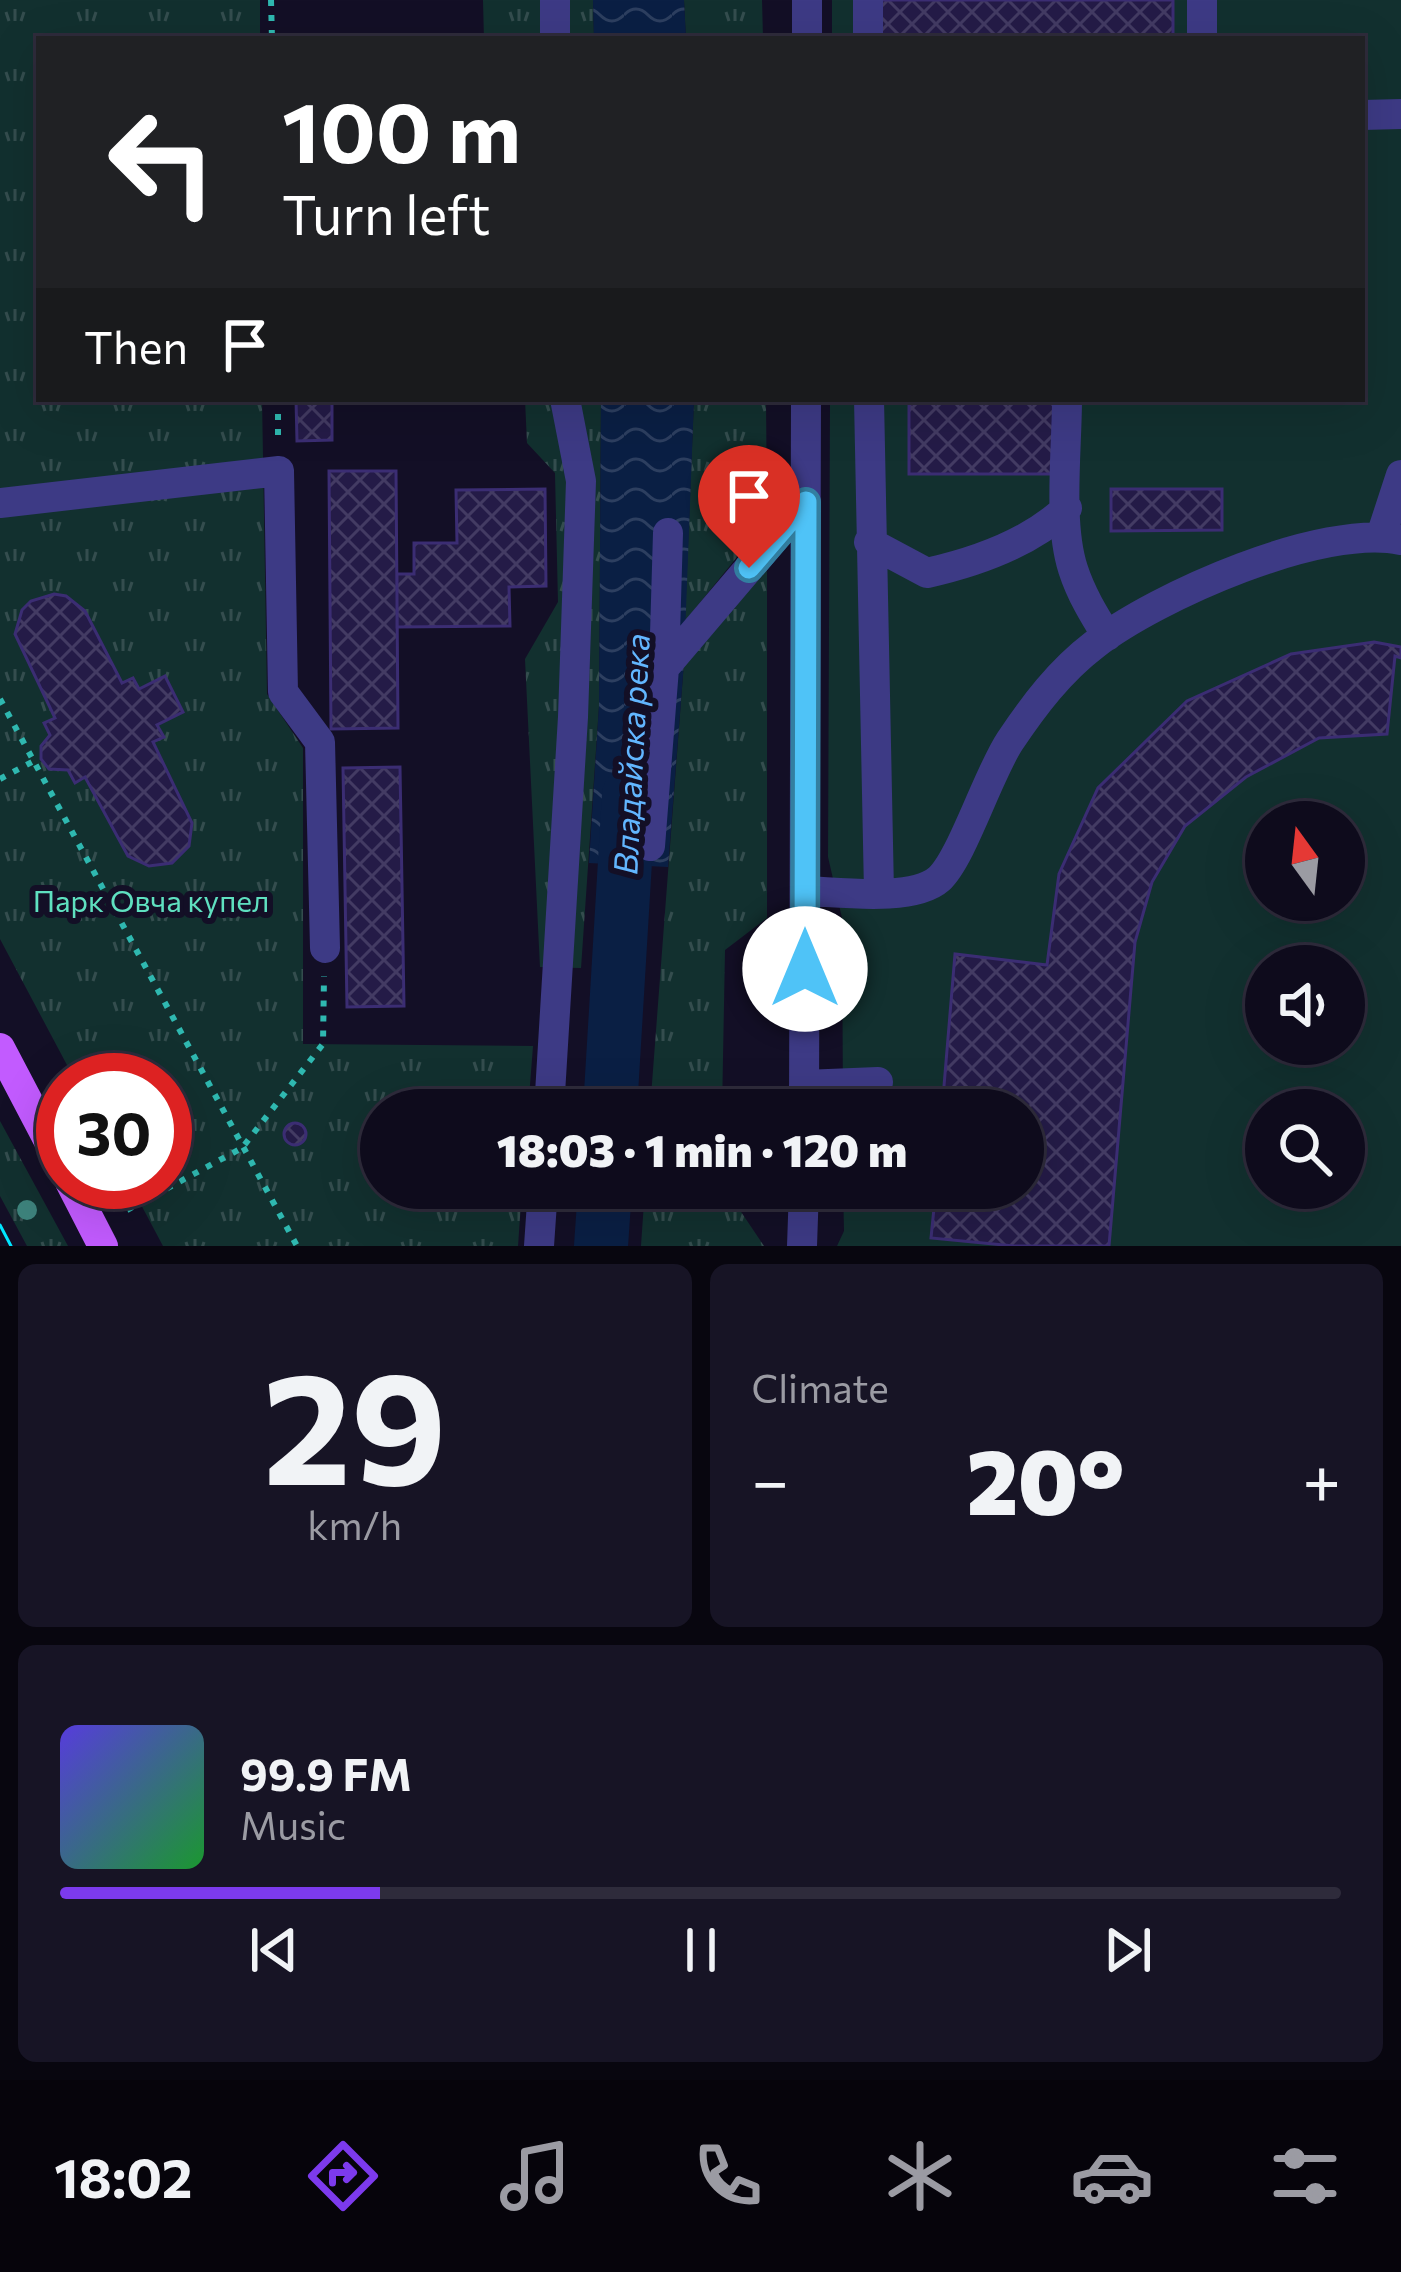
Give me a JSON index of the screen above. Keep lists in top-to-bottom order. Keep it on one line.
{"water":["Владайска река"],"parks":["Парк Овча купел"],"north":"top","page":{"turn":["100 m","Turn left"],"then":"Then","limit":"30","trip":"18:03 · 1 min · 120 m","tile":[["29","km/h"],"Climate"],"heat":["−","20°","+"],"song":["99.9 FM","Music"],"tabs":"18:02"}}
